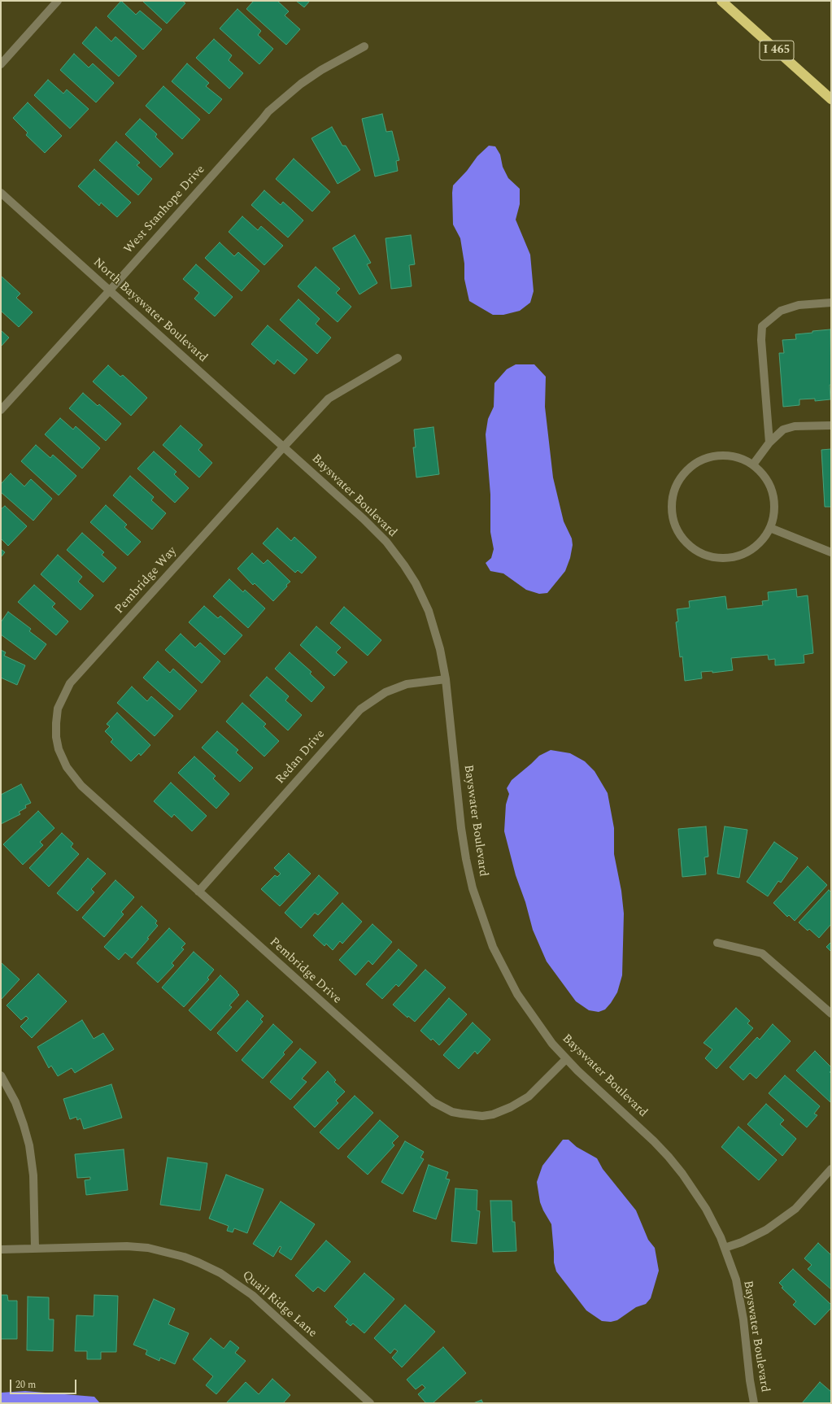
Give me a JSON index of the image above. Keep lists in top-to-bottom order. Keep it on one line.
{"streets":{"highway":["I 465"],"street":["West Stanhope Drive","North Bayswater Boulevard","Bayswater Boulevard","Pembridge Way","Redan Drive","Pembridge Drive","Quail Ridge Lane"]},"crossings":[["West Stanhope Drive","North Bayswater Boulevard"],["North Bayswater Boulevard","Bayswater Boulevard"],["North Bayswater Boulevard","Pembridge Way"],["Bayswater Boulevard","Pembridge Way"],["Bayswater Boulevard","Redan Drive"],["Bayswater Boulevard","Pembridge Drive"],["Pembridge Way","Pembridge Drive"],["Redan Drive","Pembridge Drive"]],"scale_bar":"20 m"}
